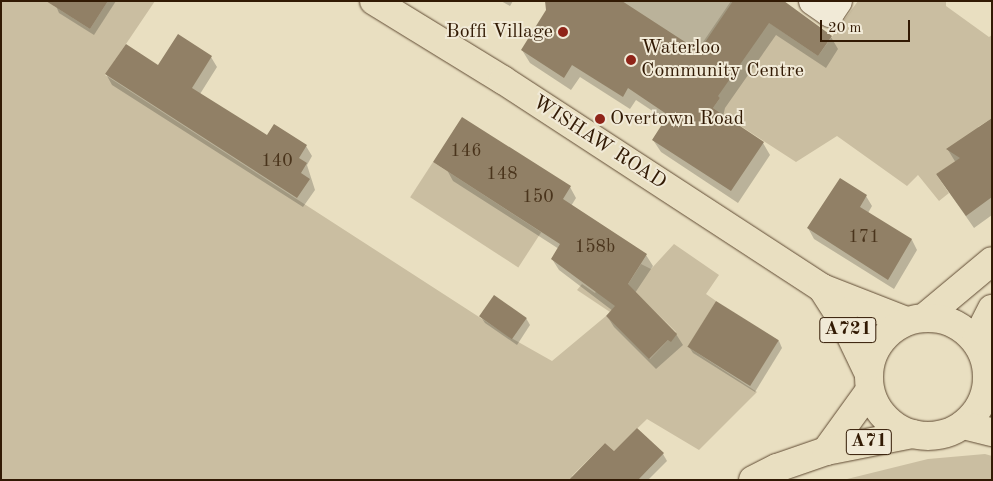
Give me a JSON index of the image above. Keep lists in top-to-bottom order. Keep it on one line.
{"streets":{"main road":["WISHAW ROAD","A721","A71"]},"crossings":[["WISHAW ROAD","A71"]],"places":["Boffi Village","Waterloo Community Centre","Overtown Road"],"house_numbers":["146","140","148","150","171","158b"],"scale_bar":"20 m"}
